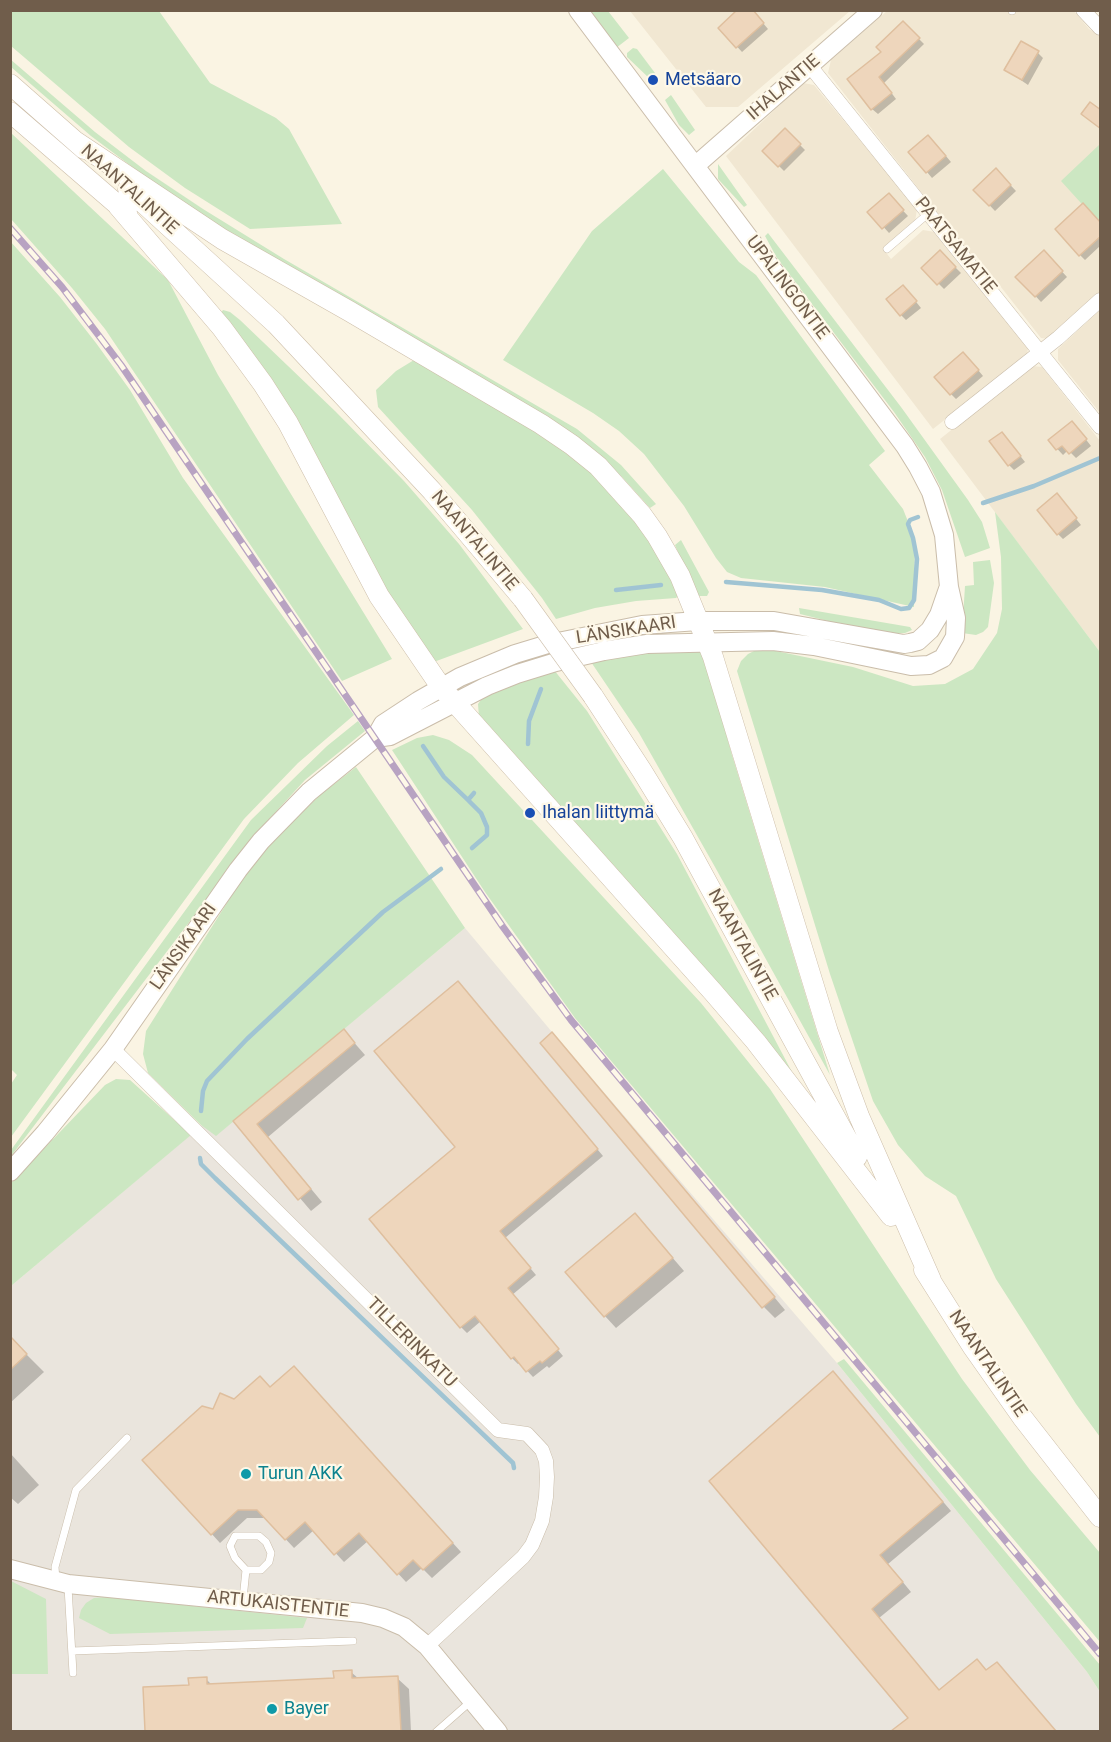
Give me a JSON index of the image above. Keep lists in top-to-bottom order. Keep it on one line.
{"streets":{"main road":["NAANTALINTIE"],"street":["IHALANTIE","PAATSAMATIE","UPALINGONTIE","LÄNSIKAARI","TILLERINKATU","ARTUKAISTENTIE"]},"crossings":[["IHALANTIE","PAATSAMATIE"],["IHALANTIE","UPALINGONTIE"],["UPALINGONTIE","LÄNSIKAARI"],["LÄNSIKAARI","TILLERINKATU"],["TILLERINKATU","ARTUKAISTENTIE"]],"places":["Metsäaro","Ihalan liittymä","Turun AKK","Bayer"]}
